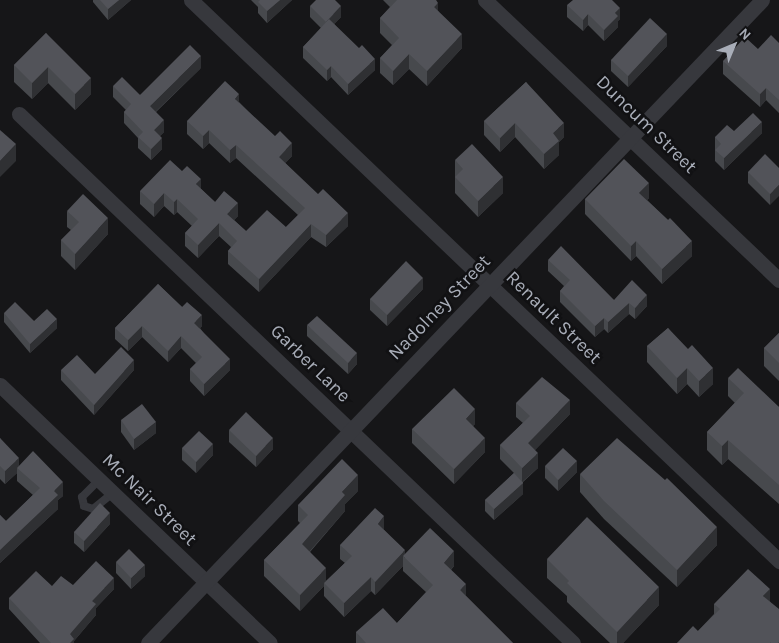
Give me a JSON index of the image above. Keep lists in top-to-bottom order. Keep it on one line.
{"streets":{"street":["Duncum Street","Nadolney Street","Renault Street","Garber Lane","Mc Nair Street"]},"crossings":[["Duncum Street","Nadolney Street"],["Nadolney Street","Renault Street"],["Nadolney Street","Garber Lane"],["Nadolney Street","Mc Nair Street"]],"north":"top right"}
